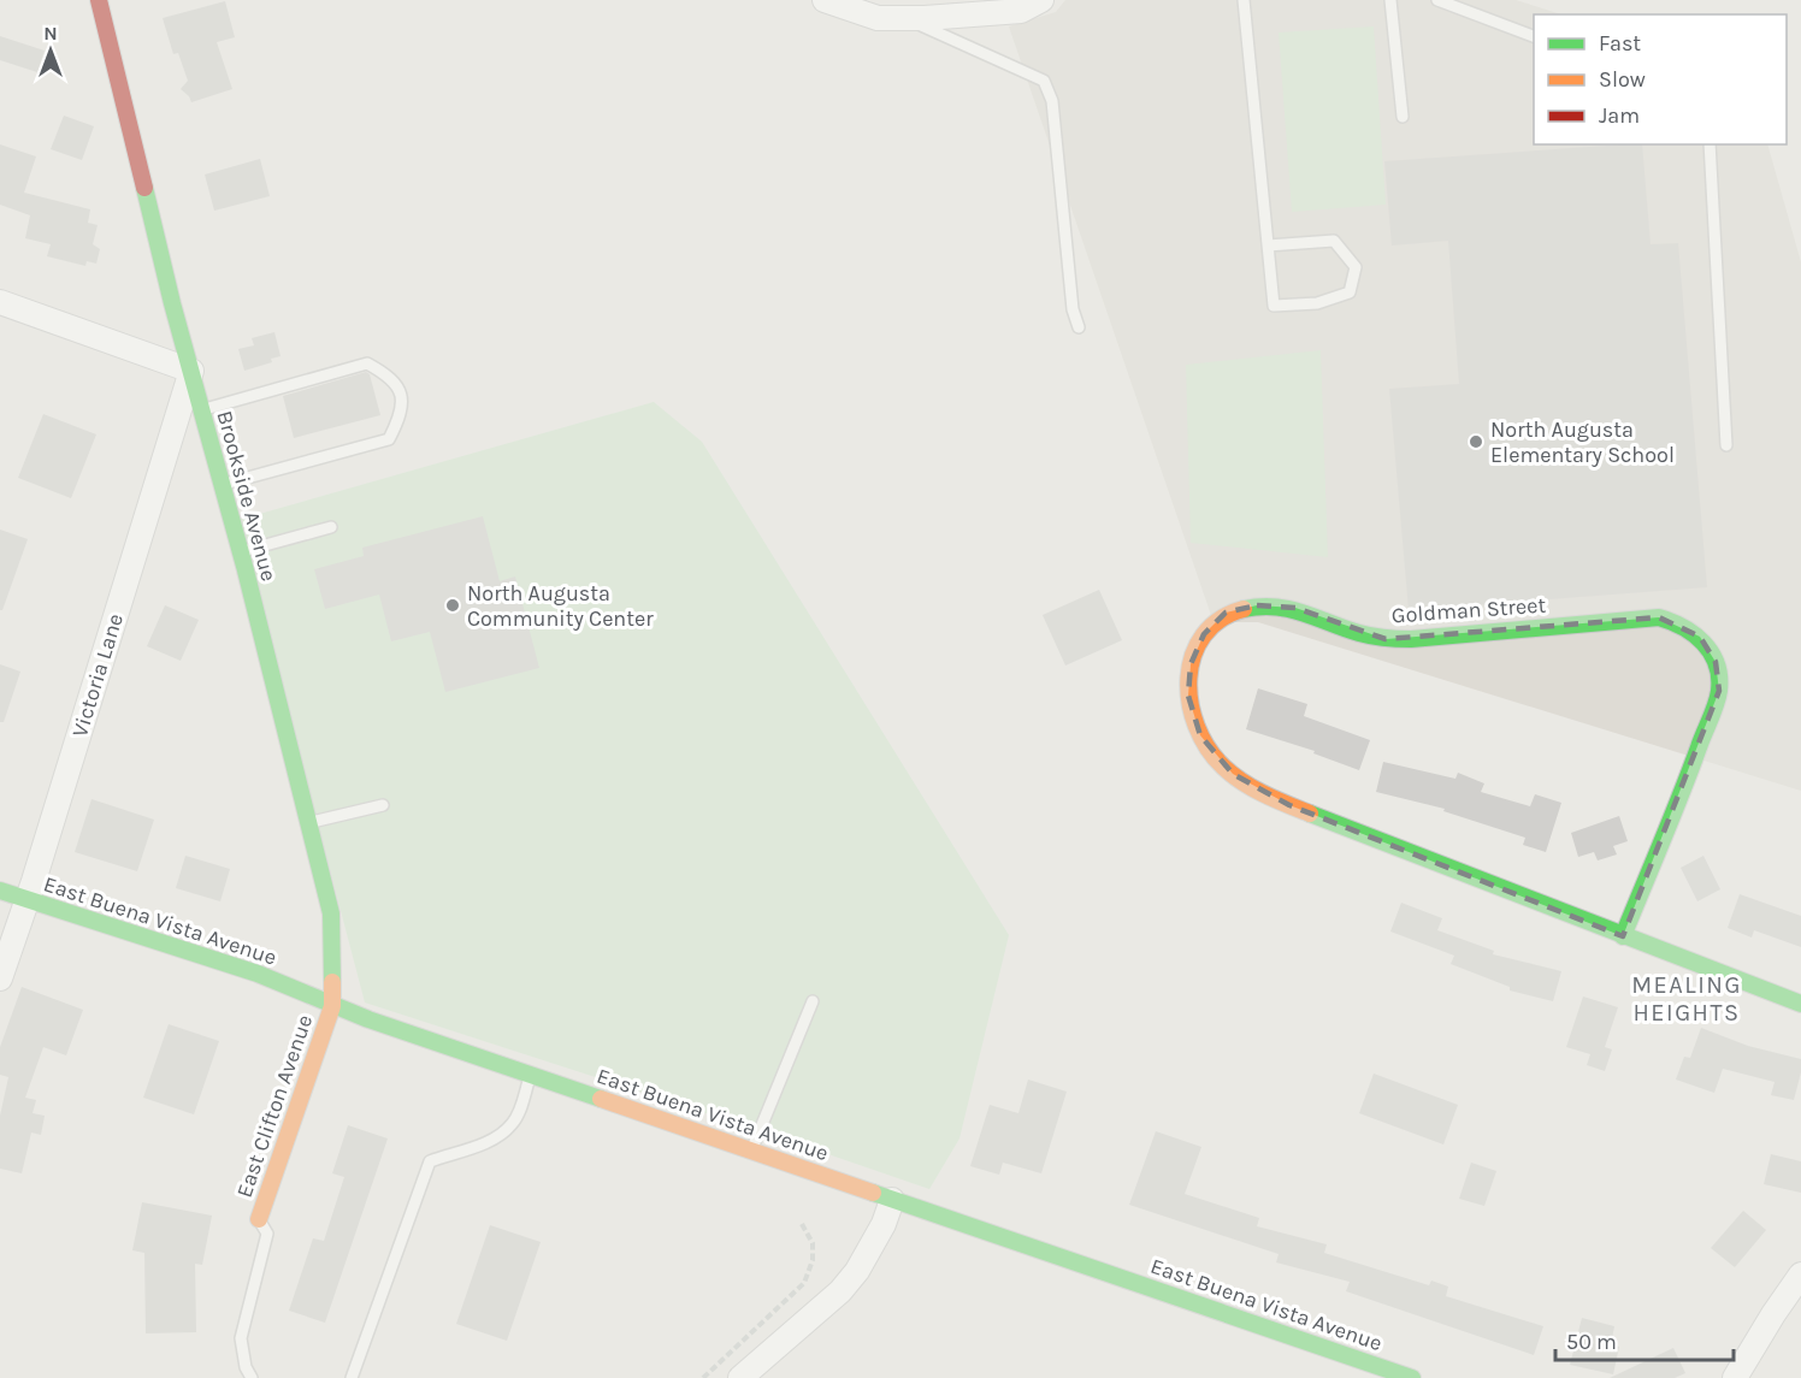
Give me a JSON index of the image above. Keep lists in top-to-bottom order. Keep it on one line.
{"streets":{"street":["Brookside Avenue","Goldman Street","Victoria Lane","East Buena Vista Avenue","East Clifton Avenue"]},"crossings":[["Brookside Avenue","Victoria Lane"],["Brookside Avenue","East Buena Vista Avenue"],["Brookside Avenue","East Clifton Avenue"],["Victoria Lane","East Buena Vista Avenue"],["East Buena Vista Avenue","East Clifton Avenue"]],"districts":["MEALING HEIGHTS"],"places":["North Augusta Elementary School","North Augusta Community Center"],"legend":["Fast","Slow","Jam"],"scale_bar":"50 m","north":"top"}
